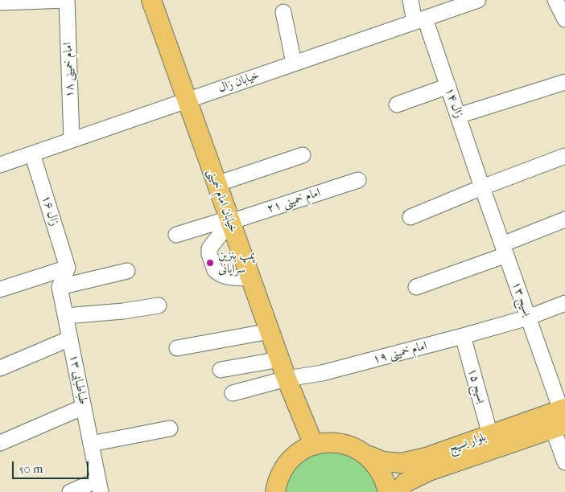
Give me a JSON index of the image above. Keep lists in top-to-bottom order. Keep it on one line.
{"streets":{"main road":["خیابان امام خمینی","بلوار بسیج"],"street":["امام خمینی ۱۸","خیابان زال","زال ۱۴","امام خمینی ۲۱","زال ۱۶","بسیج ۱۳","امام خمینی ۱۹","طباطبایی ۱۳","بسیج ۱۵"]},"crossings":[["امام خمینی ۱۸","خیابان زال"],["خیابان زال","زال ۱۴"],["خیابان زال","خیابان امام خمینی"],["خیابان زال","زال ۱۶"],["زال ۱۴","بسیج ۱۳"],["خیابان امام خمینی","امام خمینی ۲۱"],["خیابان امام خمینی","امام خمینی ۱۹"],["بسیج ۱۳","امام خمینی ۱۹"],["بسیج ۱۳","بلوار بسیج"],["امام خمینی ۱۹","بسیج ۱۵"],["بسیج ۱۵","بلوار بسیج"]],"places":["پمپ بنزین سرایانی"],"scale_bar":"50 m"}
